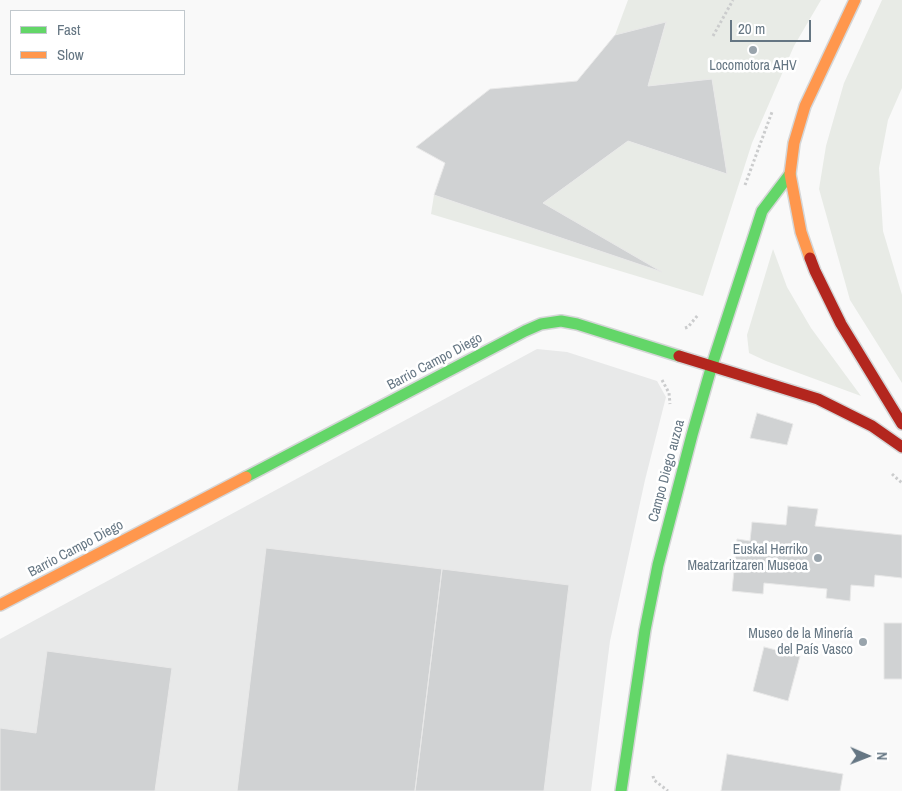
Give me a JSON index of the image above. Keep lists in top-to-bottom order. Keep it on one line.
{"streets":{"street":["Barrio Campo Diego","Campo Diego auzoa"]},"crossings":[["Barrio Campo Diego","Campo Diego auzoa"]],"places":["Locomotora AHV","Euskal Herriko Meatzaritzaren Museoa","Museo de la Minería del País Vasco"],"legend":["Fast","Slow"],"scale_bar":"20 m","north":"right"}
